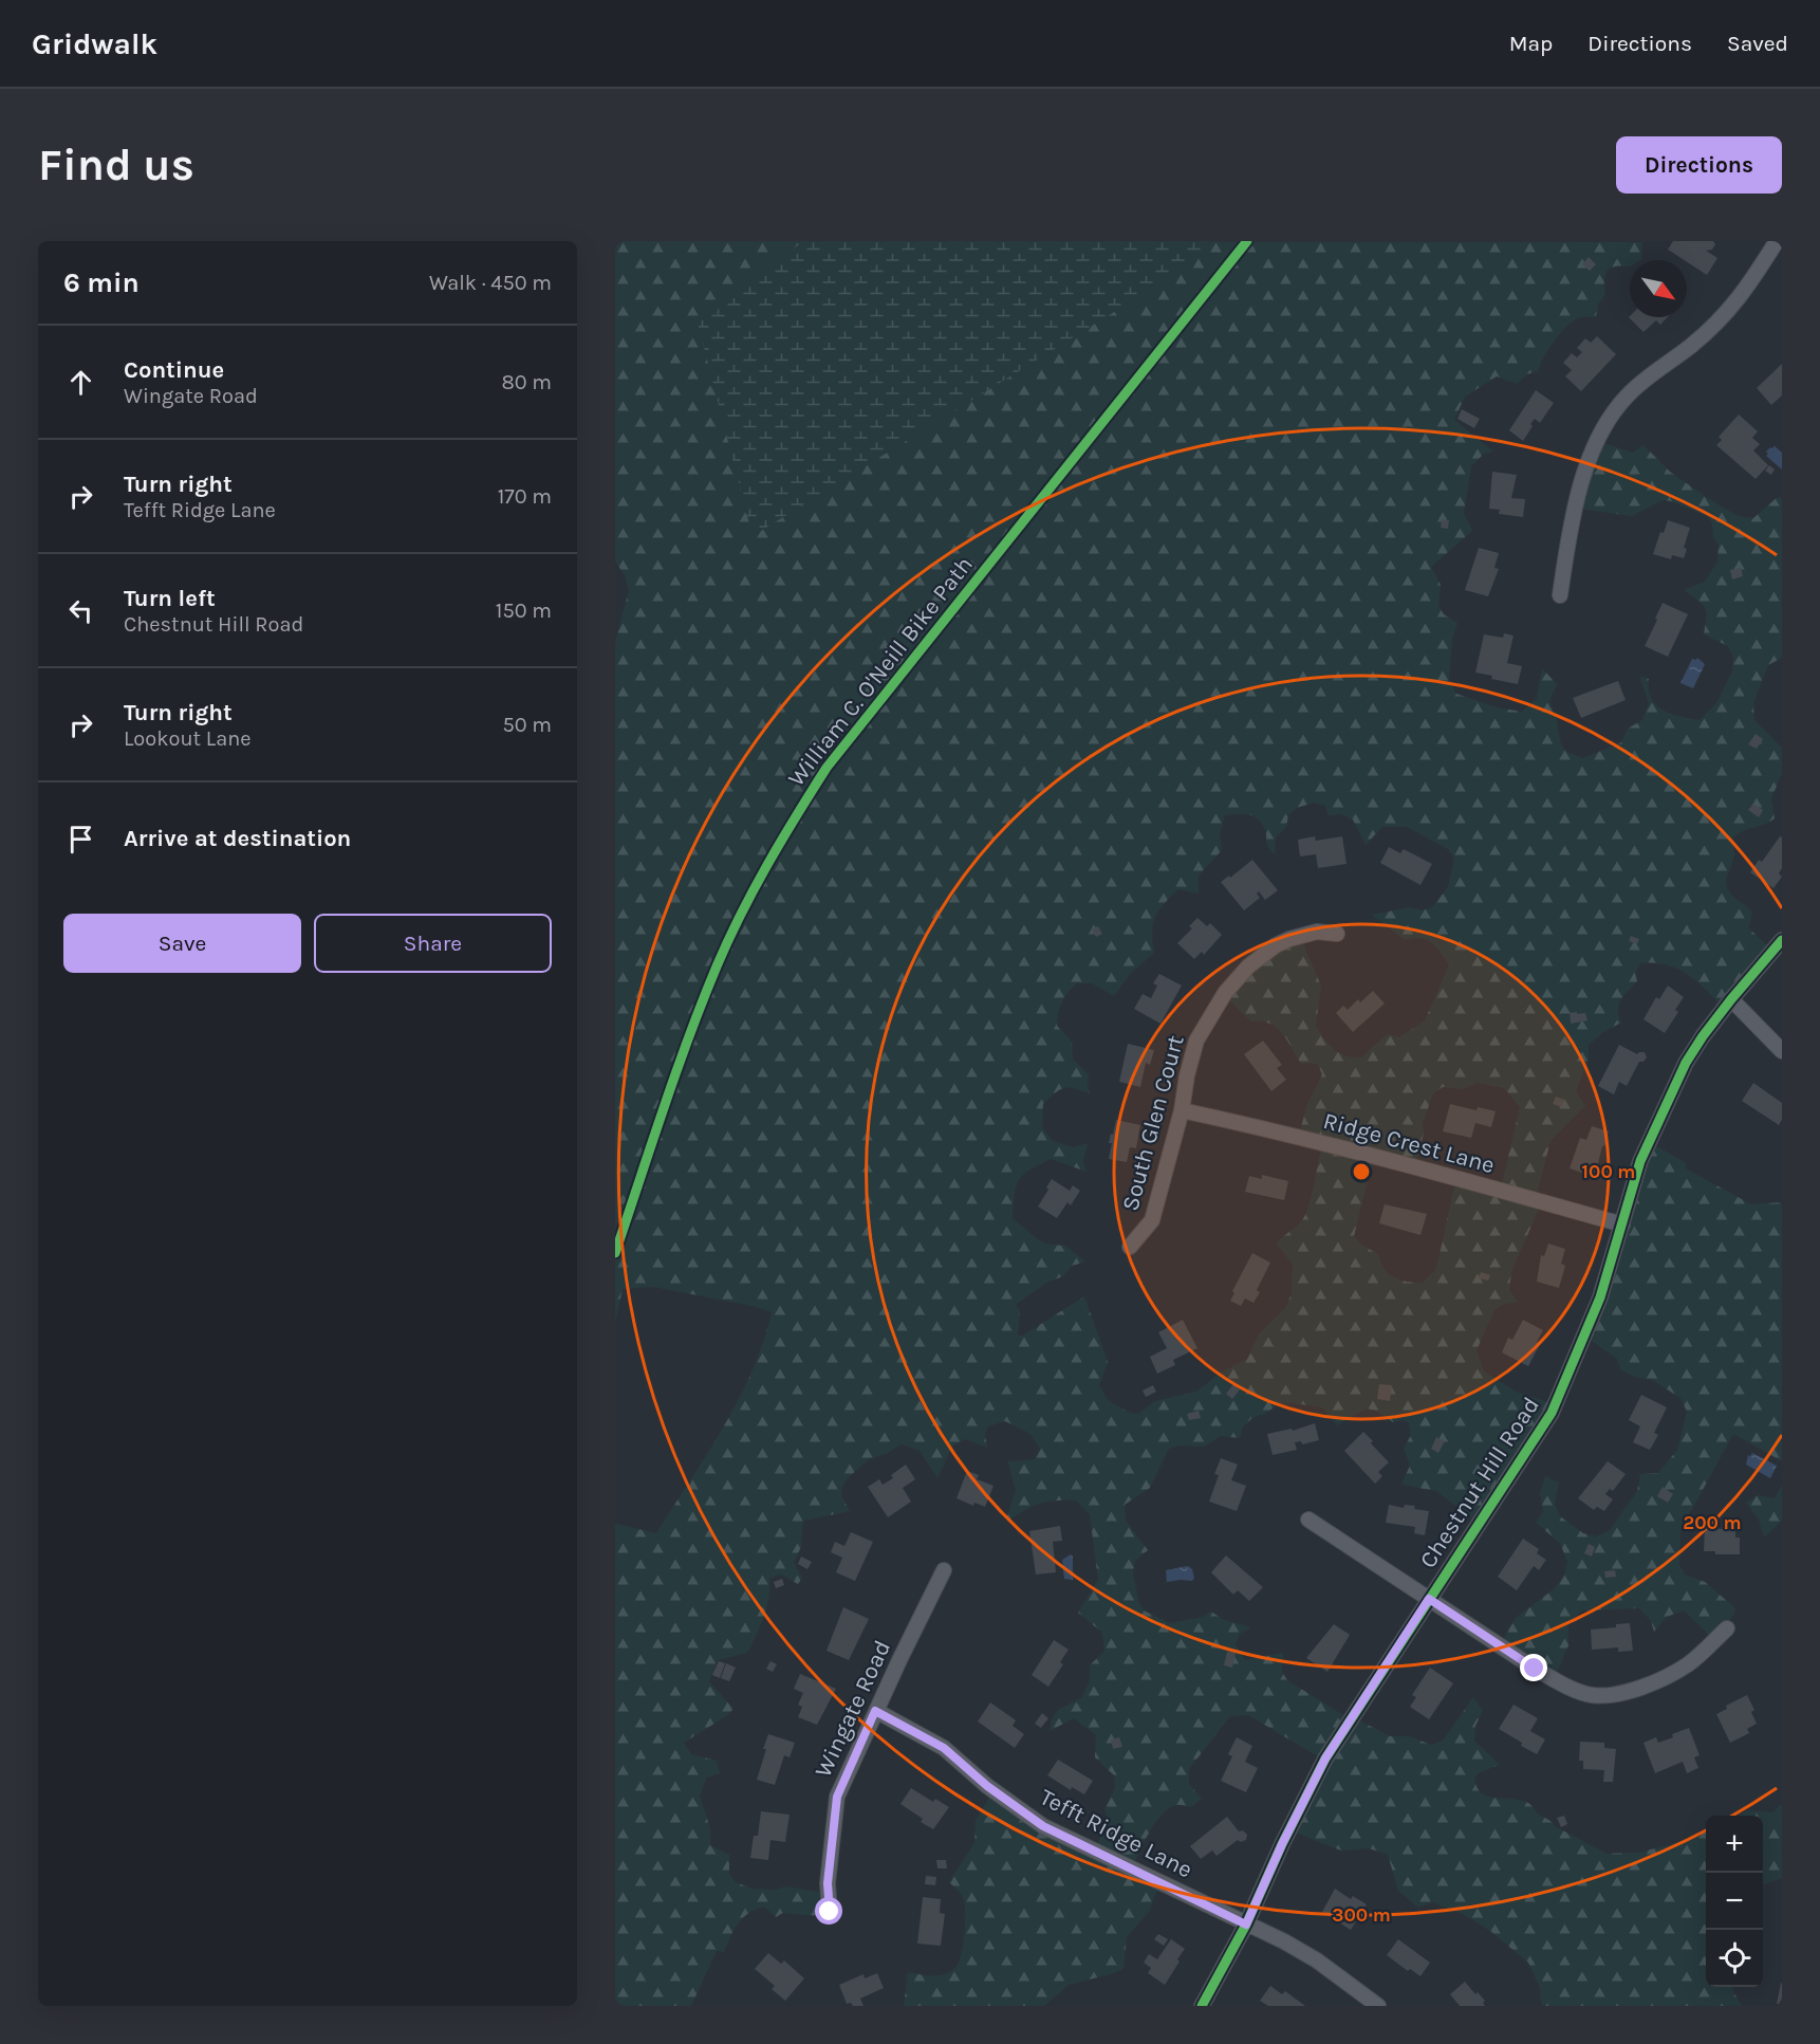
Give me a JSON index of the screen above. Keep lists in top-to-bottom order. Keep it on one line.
{"streets":{"street":["South Glen Court","Ridge Crest Lane","Chestnut Hill Road","Wingate Road","Tefft Ridge Lane"],"cycle path":["William C. O'Neill Bike Path"]},"crossings":[["South Glen Court","Ridge Crest Lane"],["Ridge Crest Lane","Chestnut Hill Road"],["Chestnut Hill Road","Tefft Ridge Lane"],["Wingate Road","Tefft Ridge Lane"]],"north":"bottom right","page":{"header":"Gridwalk","nav":["Map","Directions","Saved"],"buttons":["Directions",["Save","Share"]],"title":"Find us","heading":["6 min","Walk · 450 m"],"list":[["Continue","Wingate Road","80 m"],["Turn right","Tefft Ridge Lane","170 m"],["Turn left","Chestnut Hill Road","150 m"],["Turn right","Lookout Lane","50 m"],"Arrive at destination"],"map_buttons":["+","−"]},"rings":["100 m","200 m","300 m"]}
